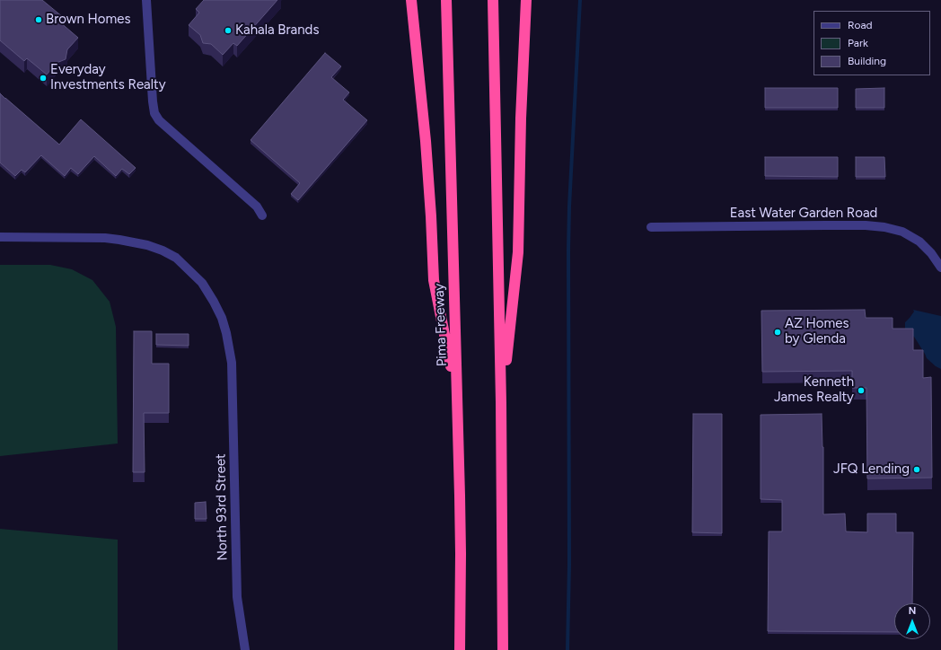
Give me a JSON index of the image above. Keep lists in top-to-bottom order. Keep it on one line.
{"streets":{"highway":["Pima Freeway"],"street":["East Water Garden Road","North 93rd Street"]},"places":["Brown Homes","Kahala Brands","Everyday Investments Realty","AZ Homes by Glenda","Kenneth James Realty","JFQ Lending"],"legend":["Road","Park","Building"],"north":"top"}
